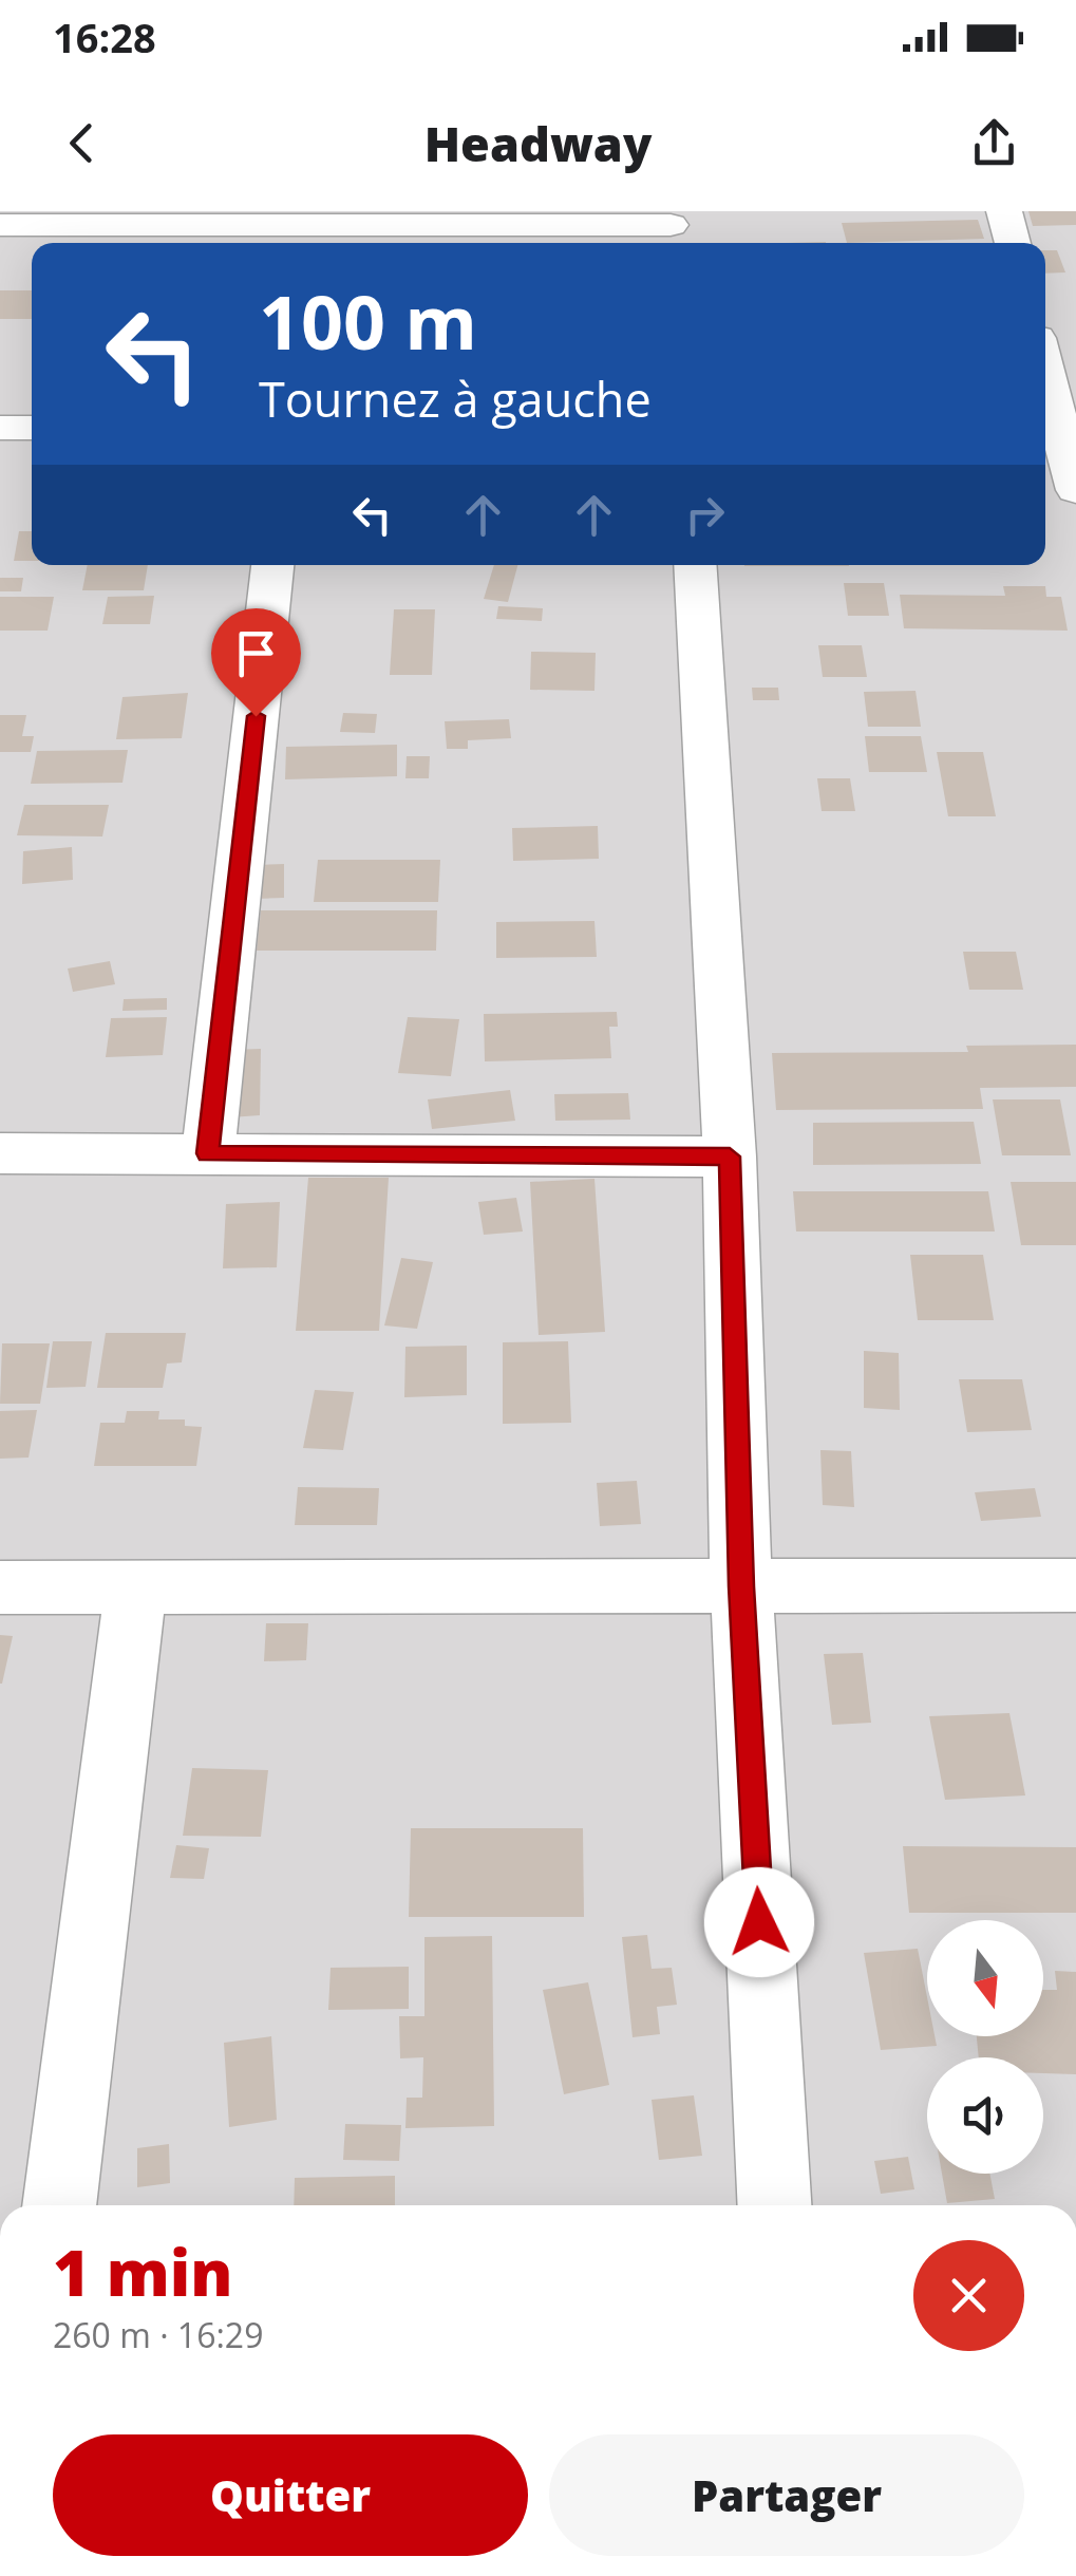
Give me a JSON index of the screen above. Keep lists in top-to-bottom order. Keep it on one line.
{"north":"bottom","page":{"status":"16:28","header":"Headway","turn":["100 m","Tournez à gauche"],"heading":["1 min","260 m · 16:29"],"buttons":["Quitter","Partager"]}}
